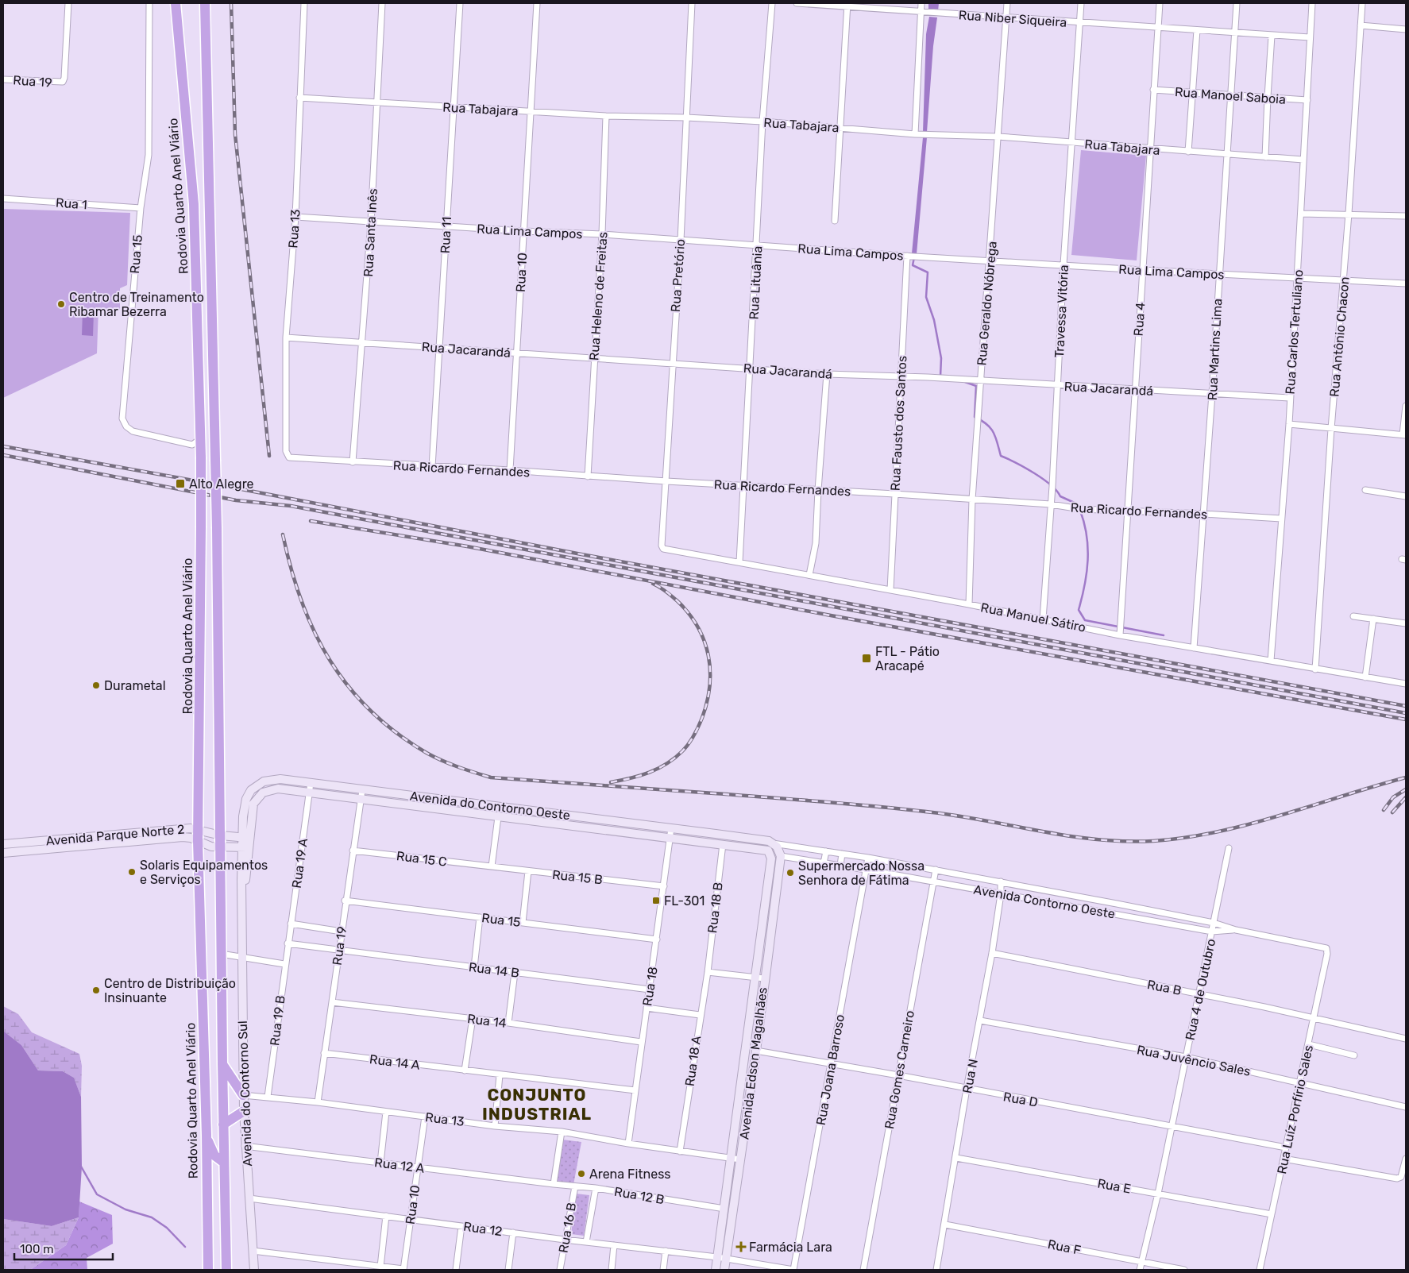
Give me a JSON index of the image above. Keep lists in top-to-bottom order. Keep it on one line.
{"streets":{"highway":["Rodovia Quarto Anel Viário"],"street":["Rua Niber Siqueira","Rua 19","Rua Manoel Saboia","Rua Tabajara","Rua 1","Rua 13","Rua Lima Campos","Rua Santa Inês","Rua 11","Rua 15","Rua 10","Rua Pretório","Rua Lituânia","Rua Heleno de Freitas","Rua Geraldo Nóbrega","Travessa Vitória","Rua 4","Rua Carlos Tertuliano","Rua Antônio Chacon","Rua Jacarandá","Rua Martins Lima","Rua Fausto dos Santos","Rua Ricardo Fernandes","Rua Manuel Sátiro","Avenida do Contorno Oeste","Avenida Parque Norte 2","Rua 15 C","Rua 19 A","Rua 15 B","Avenida Contorno Oeste","Rua 18 B","Rua 14 B","Rua 18","Rua B","Rua 4 de Outubro","Rua 19 B","Rua 14","Rua Juvêncio Sales","Rua 18 A","Rua 14 A","Avenida Edson Magalhães","Rua Joana Barroso","Rua Gomes Carneiro","Rua N","Avenida do Contorno Sul","Rua D","Rua Luíz Porfírio Sales","Rua 12 A","Rua E","Rua 12 B","Rua 16 B","Rua 12","Rua F"]},"crossings":[["Rua Niber Siqueira","Rua Geraldo Nóbrega"],["Rua Niber Siqueira","Travessa Vitória"],["Rua Niber Siqueira","Rua 4"],["Rua Niber Siqueira","Rua Carlos Tertuliano"],["Rua Niber Siqueira","Rua Martins Lima"],["Rua 19","Rua 13"],["Rua 19","Rua 15"],["Rua 19","Avenida do Contorno Oeste"],["Rua 19","Rua 15 C"],["Rua 19","Rua 14 B"],["Rua 19","Rua 14"],["Rua 19","Rua 14 A"],["Rua Manoel Saboia","Rua 4"],["Rua Manoel Saboia","Rua Carlos Tertuliano"],["Rua Manoel Saboia","Rua Martins Lima"],["Rua Tabajara","Rua 13"],["Rua Tabajara","Rua Santa Inês"],["Rua Tabajara","Rua 11"],["Rua Tabajara","Rua 10"],["Rua Tabajara","Rua Pretório"],["Rua Tabajara","Rua Lituânia"],["Rua Tabajara","Rua Heleno de Freitas"],["Rua Tabajara","Rua Geraldo Nóbrega"],["Rua Tabajara","Travessa Vitória"],["Rua Tabajara","Rua 4"],["Rua Tabajara","Rua Carlos Tertuliano"],["Rua Tabajara","Rua Martins Lima"],["Rodovia Quarto Anel Viário","Rua 15"],["Rodovia Quarto Anel Viário","Avenida Parque Norte 2"],["Rua 1","Rua 15"],["Rua 13","Rua Lima Campos"],["Rua 13","Rua 10"],["Rua 13","Rua Jacarandá"],["Rua 13","Rua Ricardo Fernandes"],["Rua 13","Rua 18"],["Rua 13","Rua 19 B"],["Rua 13","Rua 18 A"],["Rua 13","Avenida Edson Magalhães"],["Rua 13","Avenida do Contorno Sul"],["Rua Lima Campos","Rua Santa Inês"],["Rua Lima Campos","Rua 11"],["Rua Lima Campos","Rua 10"],["Rua Lima Campos","Rua Pretório"],["Rua Lima Campos","Rua Lituânia"],["Rua Lima Campos","Rua Heleno de Freitas"],["Rua Lima Campos","Rua Geraldo Nóbrega"],["Rua Lima Campos","Travessa Vitória"],["Rua Lima Campos","Rua 4"],["Rua Lima Campos","Rua Carlos Tertuliano"],["Rua Lima Campos","Rua Antônio Chacon"],["Rua Lima Campos","Rua Martins Lima"],["Rua Lima Campos","Rua Fausto dos Santos"],["Rua Santa Inês","Rua Jacarandá"],["Rua Santa Inês","Rua Ricardo Fernandes"],["Rua 11","Rua Jacarandá"],["Rua 11","Rua Ricardo Fernandes"],["Rua 15","Rua 18"],["Rua 10","Rua Jacarandá"],["Rua 10","Rua Ricardo Fernandes"],["Rua 10","Rua 12 A"],["Rua 10","Rua 12"],["Rua Pretório","Rua Jacarandá"],["Rua Pretório","Rua Ricardo Fernandes"],["Rua Pretório","Rua Manuel Sátiro"],["Rua Lituânia","Rua Jacarandá"],["Rua Lituânia","Rua Ricardo Fernandes"],["Rua Lituânia","Rua Manuel Sátiro"],["Rua Heleno de Freitas","Rua Jacarandá"],["Rua Heleno de Freitas","Rua Ricardo Fernandes"],["Rua Geraldo Nóbrega","Rua Jacarandá"],["Rua Geraldo Nóbrega","Rua Ricardo Fernandes"],["Rua Geraldo Nóbrega","Rua Manuel Sátiro"],["Travessa Vitória","Rua Jacarandá"],["Travessa Vitória","Rua Ricardo Fernandes"],["Travessa Vitória","Rua Manuel Sátiro"],["Rua 4","Rua Jacarandá"],["Rua 4","Rua Ricardo Fernandes"],["Rua 4","Rua Manuel Sátiro"],["Rua Carlos Tertuliano","Rua Jacarandá"],["Rua Carlos Tertuliano","Rua Ricardo Fernandes"],["Rua Carlos Tertuliano","Rua Manuel Sátiro"],["Rua Antônio Chacon","Rua Manuel Sátiro"],["Rua Jacarandá","Rua Martins Lima"],["Rua Jacarandá","Rua Fausto dos Santos"],["Rua Martins Lima","Rua Ricardo Fernandes"],["Rua Martins Lima","Rua Manuel Sátiro"],["Rua Fausto dos Santos","Rua Ricardo Fernandes"],["Rua Fausto dos Santos","Rua Manuel Sátiro"],["Avenida do Contorno Oeste","Avenida Parque Norte 2"],["Avenida do Contorno Oeste","Rua 19 A"],["Avenida do Contorno Oeste","Avenida Contorno Oeste"],["Avenida do Contorno Oeste","Rua 18 B"],["Avenida do Contorno Oeste","Rua 18"],["Avenida do Contorno Oeste","Avenida Edson Magalhães"],["Avenida do Contorno Oeste","Avenida do Contorno Sul"],["Avenida Parque Norte 2","Avenida do Contorno Sul"],["Rua 15 C","Rua 15 B"],["Rua 19 A","Rua 14 B"],["Rua 19 A","Rua 19 B"],["Rua 15 B","Rua 18"],["Avenida Contorno Oeste","Rua 4 de Outubro"],["Avenida Contorno Oeste","Avenida Edson Magalhães"],["Avenida Contorno Oeste","Rua Joana Barroso"],["Avenida Contorno Oeste","Rua Gomes Carneiro"],["Avenida Contorno Oeste","Rua N"],["Avenida Contorno Oeste","Rua Luíz Porfírio Sales"],["Rua 18 B","Rua 18 A"],["Rua 14 B","Rua 18"],["Rua 14 B","Rua 19 B"],["Rua 18","Rua 14"],["Rua 18","Rua 14 A"],["Rua B","Rua 4 de Outubro"],["Rua B","Rua N"],["Rua B","Rua Luíz Porfírio Sales"],["Rua 4 de Outubro","Rua Juvêncio Sales"],["Rua 4 de Outubro","Rua D"],["Rua 4 de Outubro","Rua E"],["Rua 4 de Outubro","Rua F"],["Rua Juvêncio Sales","Rua N"],["Rua Juvêncio Sales","Rua Luíz Porfírio Sales"],["Avenida Edson Magalhães","Rua D"],["Avenida Edson Magalhães","Rua 12 B"],["Avenida Edson Magalhães","Rua 12"],["Rua Joana Barroso","Rua D"],["Rua Joana Barroso","Rua 12"],["Rua Gomes Carneiro","Rua D"],["Rua N","Rua D"],["Rua N","Rua E"],["Rua N","Rua F"],["Avenida do Contorno Sul","Rua 12 A"],["Avenida do Contorno Sul","Rua 12"],["Rua D","Rua Luíz Porfírio Sales"],["Rua Luíz Porfírio Sales","Rua E"],["Rua 12 A","Rua 12 B"],["Rua 12 B","Rua 16 B"],["Rua 16 B","Rua 12"]],"districts":["CONJUNTO INDUSTRIAL"],"places":{"other":["Centro de Treinamento Ribamar Bezerra","Durametal","Solaris Equipamentos e Serviços","Supermercado Nossa Senhora de Fátima","Centro de Distribuição Insinuante","Arena Fitness"],"transit":["Alto Alegre","FTL - Pátio Aracapé","FL-301"],"health":["Farmácia Lara"]},"scale_bar":"100 m"}
